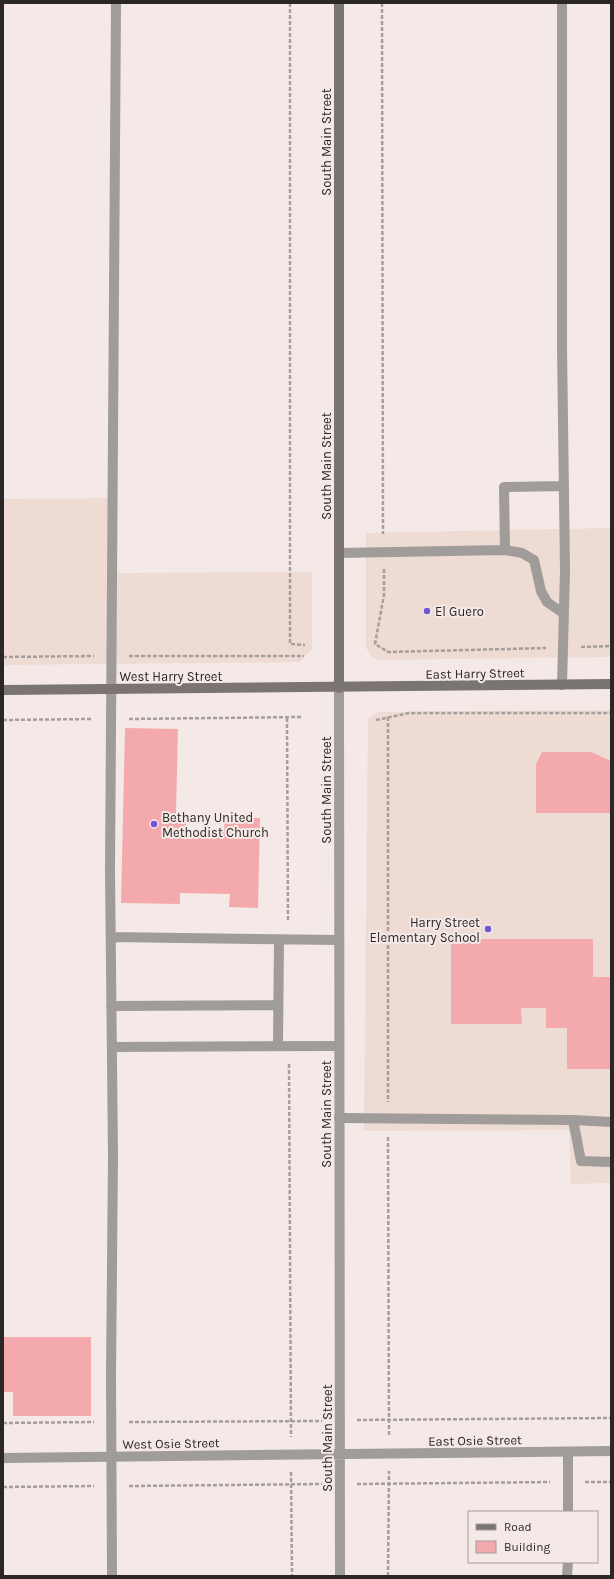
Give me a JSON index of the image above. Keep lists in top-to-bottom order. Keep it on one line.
{"streets":{"street":["South Main Street","East Harry Street","West Harry Street","East Osie Street","West Osie Street"]},"crossings":[["South Main Street","East Harry Street"],["South Main Street","West Harry Street"],["South Main Street","East Osie Street"],["South Main Street","West Osie Street"],["East Harry Street","West Harry Street"],["East Osie Street","West Osie Street"]],"places":["El Guero","Bethany United Methodist Church","Harry Street Elementary School"],"legend":["Road","Building"]}
